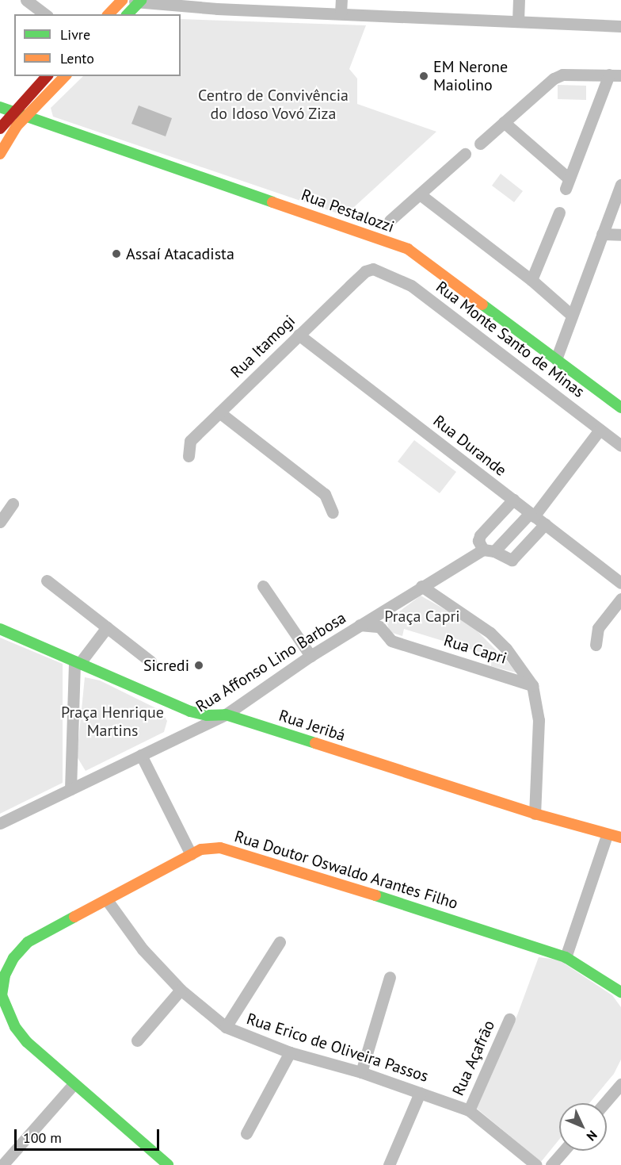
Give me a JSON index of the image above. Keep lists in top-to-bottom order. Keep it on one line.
{"streets":{"street":["Rua Pestalozzi","Rua Monte Santo de Minas","Rua Itamogi","Rua Durande","Rua Capri","Rua Affonso Lino Barbosa","Rua Jeribá","Rua Doutor Oswaldo Arantes Filho","Rua Erico de Oliveira Passos","Rua Açafrão"]},"crossings":[["Rua Monte Santo de Minas","Rua Itamogi"],["Rua Monte Santo de Minas","Rua Affonso Lino Barbosa"],["Rua Itamogi","Rua Durande"],["Rua Durande","Rua Affonso Lino Barbosa"],["Rua Capri","Rua Affonso Lino Barbosa"],["Rua Capri","Rua Jeribá"],["Rua Affonso Lino Barbosa","Rua Jeribá"],["Rua Doutor Oswaldo Arantes Filho","Rua Erico de Oliveira Passos"],["Rua Erico de Oliveira Passos","Rua Açafrão"]],"parks":["Centro de Convivência do Idoso Vovó Ziza","Praça Capri","Praça Henrique Martins"],"places":["EM Nerone Maiolino","Assaí Atacadista","Sicredi"],"legend":["Livre","Lento"],"scale_bar":"100 m","north":"bottom right"}
